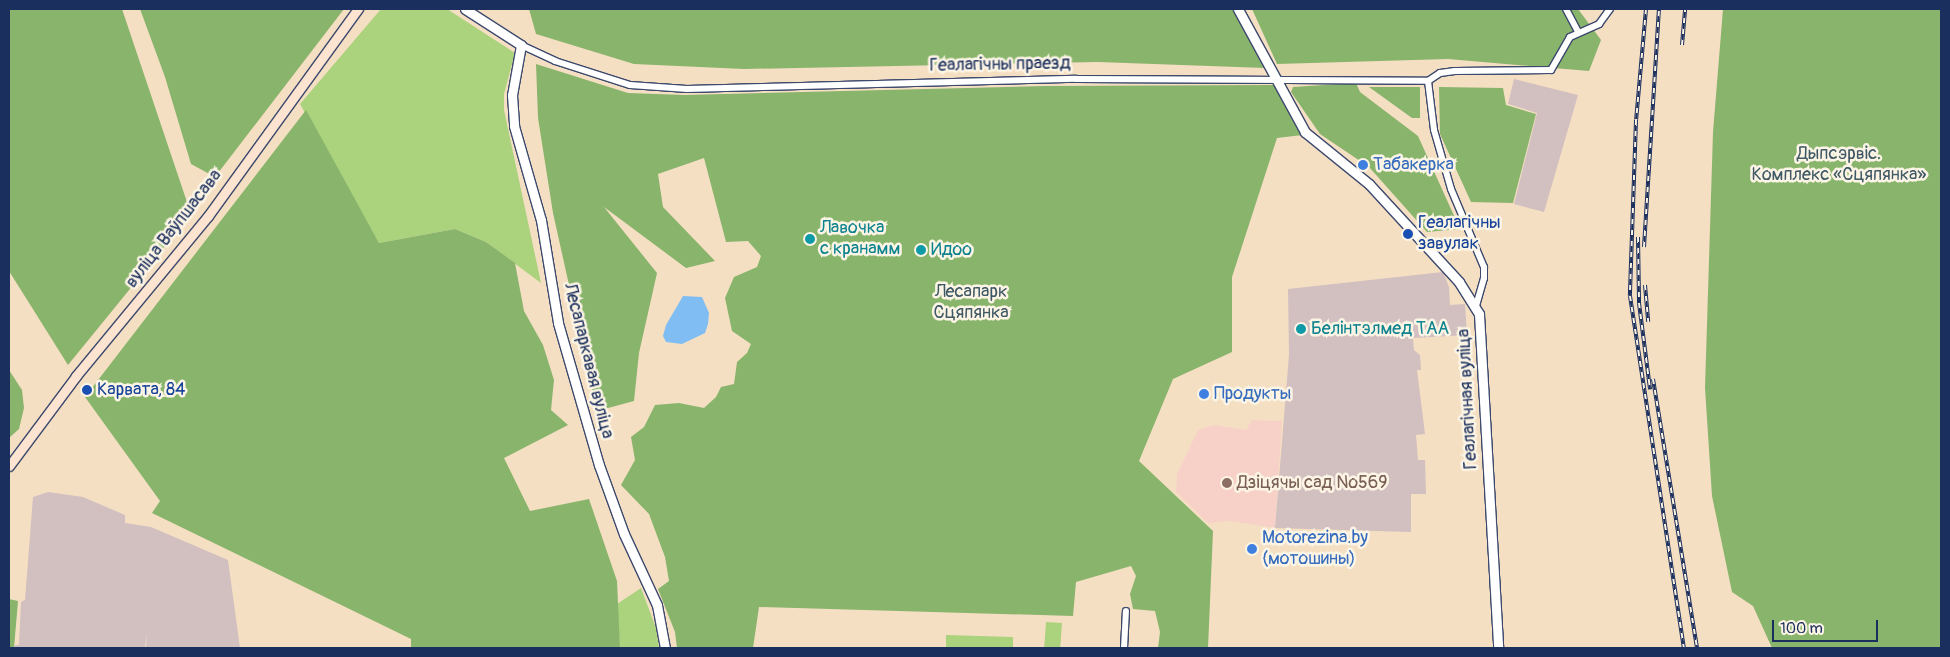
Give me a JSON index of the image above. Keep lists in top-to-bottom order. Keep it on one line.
{"streets":{"main road":["вуліца Ваўпшасава"],"street":["Геалагічны праезд","Лесапаркавая вуліца","Геалагічная вуліца"]},"crossings":[["Геалагічны праезд","Лесапаркавая вуліца"],["Геалагічны праезд","Геалагічная вуліца"]],"parks":["Дыпсэрвіс. Комплекс «Сцяпянка»","Лесапарк Сцяпянка"],"places":["Табакерка","Геалагічны завулак","Лавочка с кранамм","Идоо","Белінтэлмед ТАА","Карвата, 84","Продукты","Дзіцячы сад №569","Motorezina.by (мотошины)"],"scale_bar":"100 m"}
